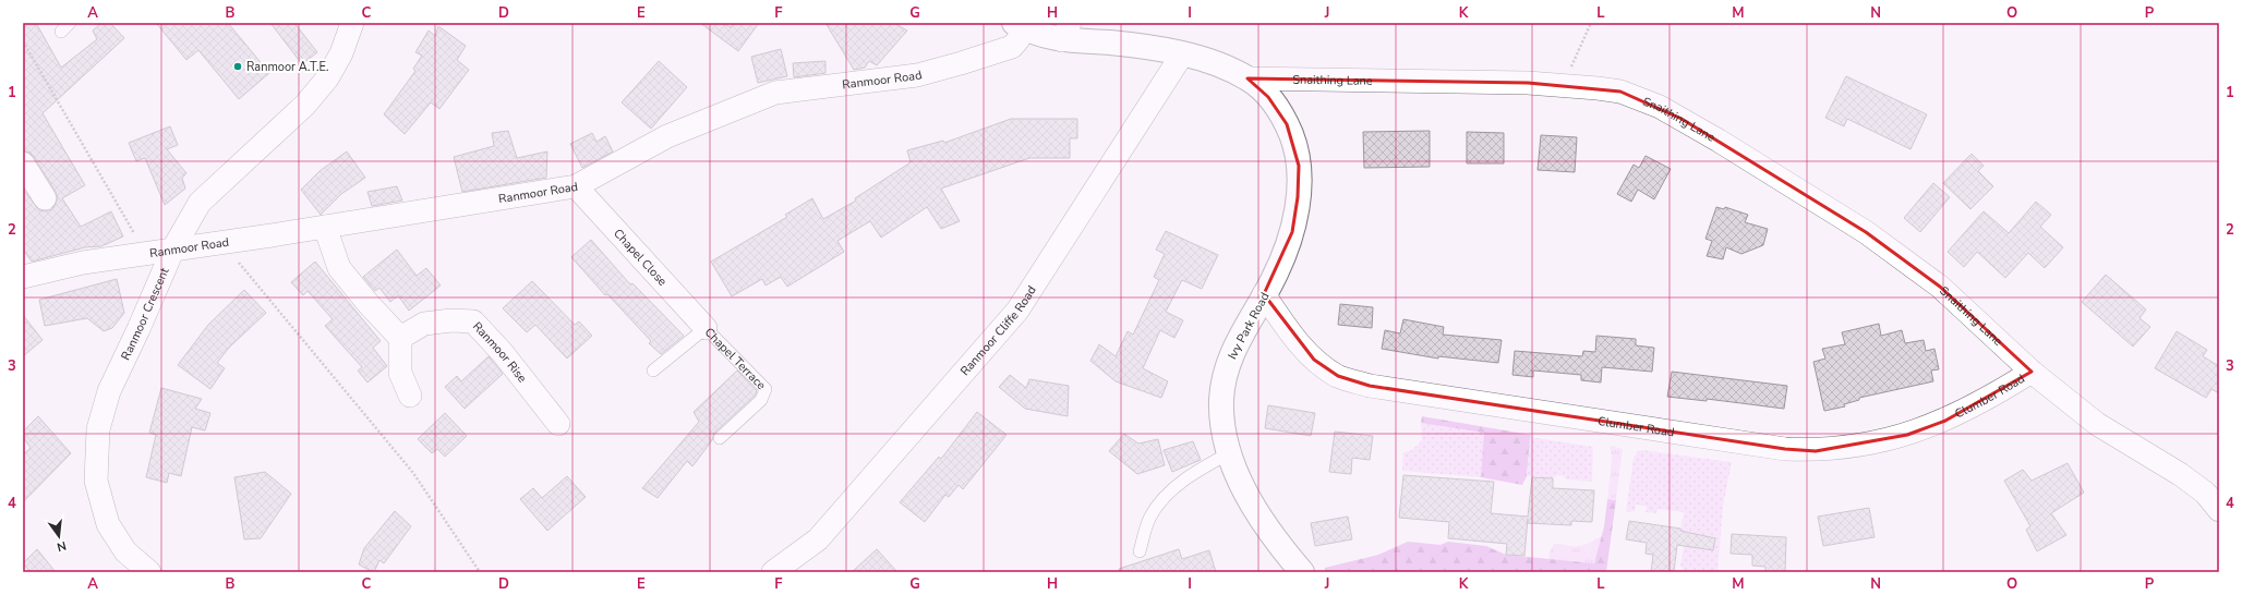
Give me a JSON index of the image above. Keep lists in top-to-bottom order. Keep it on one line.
{"streets":{"street":["Ranmoor Road","Snaithing Lane","Chapel Close","Ranmoor Crescent","Ivy Park Road","Ranmoor Cliffe Road","Ranmoor Rise","Clumber Road"],"lane":["Chapel Terrace"]},"crossings":[["Ranmoor Road","Snaithing Lane"],["Ranmoor Road","Chapel Close"],["Ranmoor Road","Ranmoor Crescent"],["Snaithing Lane","Ivy Park Road"],["Snaithing Lane","Ranmoor Cliffe Road"],["Snaithing Lane","Clumber Road"],["Chapel Close","Chapel Terrace"],["Ivy Park Road","Clumber Road"]],"places":["Ranmoor A.T.E."],"north":"bottom","grid":{"columns":["A","B","C","D","E","F","G","H","I","J","K","L","M","N","O","P"],"rows":["1","2","3","4"]}}
